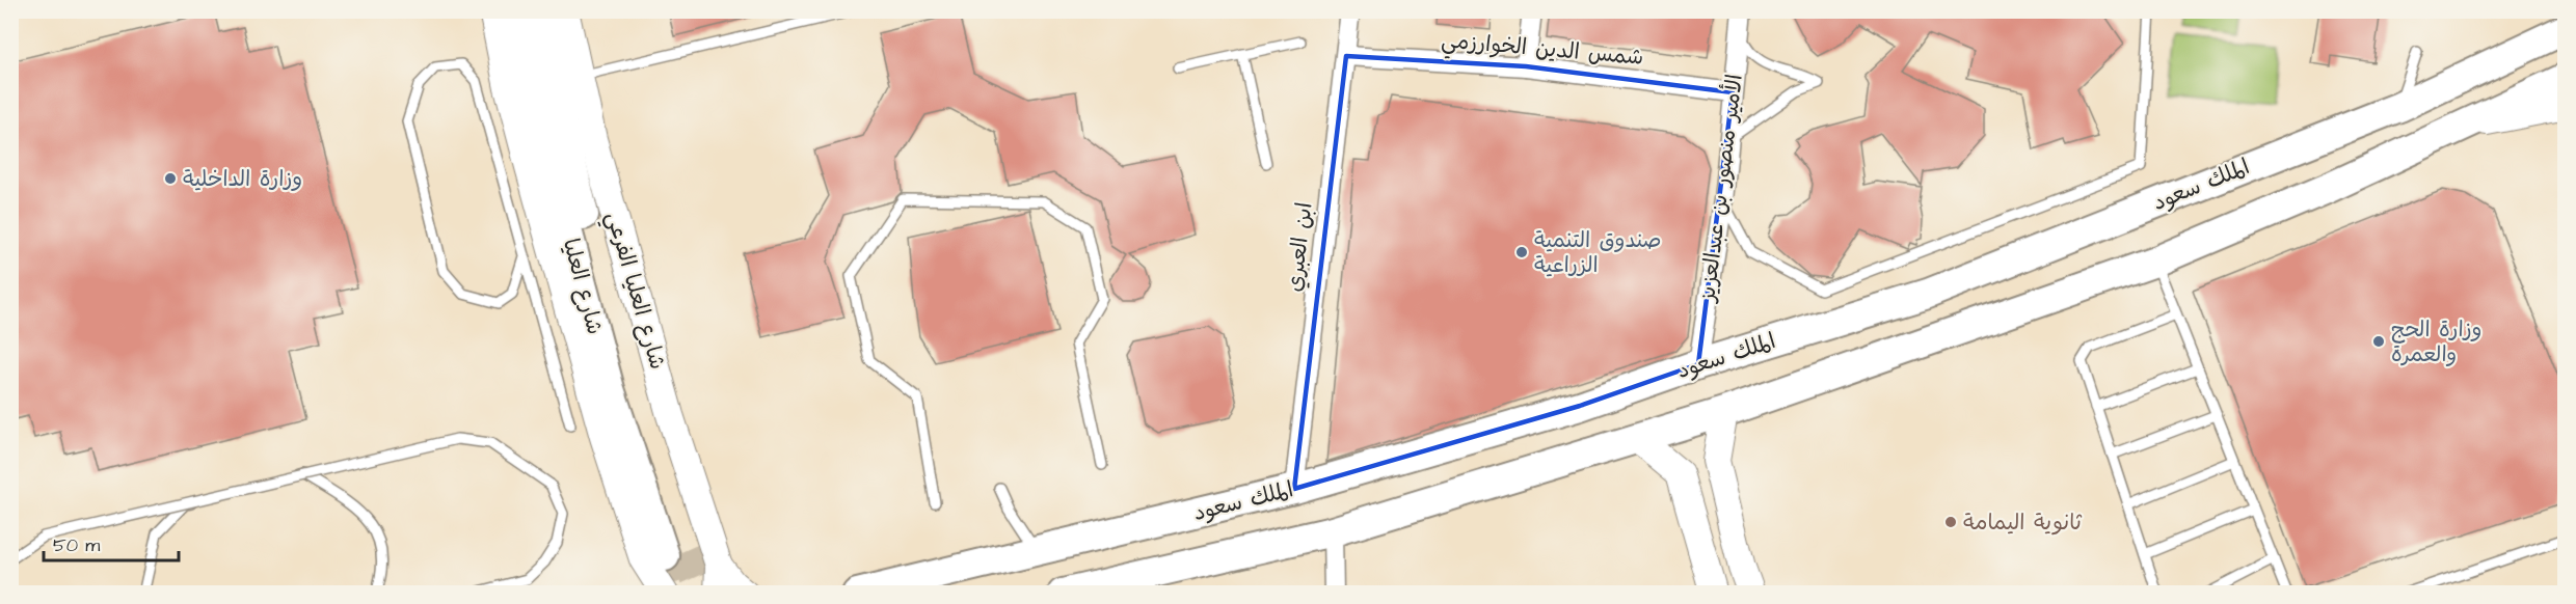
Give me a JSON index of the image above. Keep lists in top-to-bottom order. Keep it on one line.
{"streets":{"main road":["الملك سعود","شارع العليا"],"street":["شمس الدين الخوارزمي","الأمير منصور بن عبدالعزيز","ابن العبري","شارع العليا الفرعي"]},"crossings":[["شمس الدين الخوارزمي","الأمير منصور بن عبدالعزيز"],["شمس الدين الخوارزمي","ابن العبري"],["الملك سعود","الأمير منصور بن عبدالعزيز"],["الملك سعود","ابن العبري"]],"places":["وزارة الداخلية","صندوق التنمية الزراعية","وزارة الحج والعمرة","ثانوية اليمامة"],"scale_bar":"50 m"}
